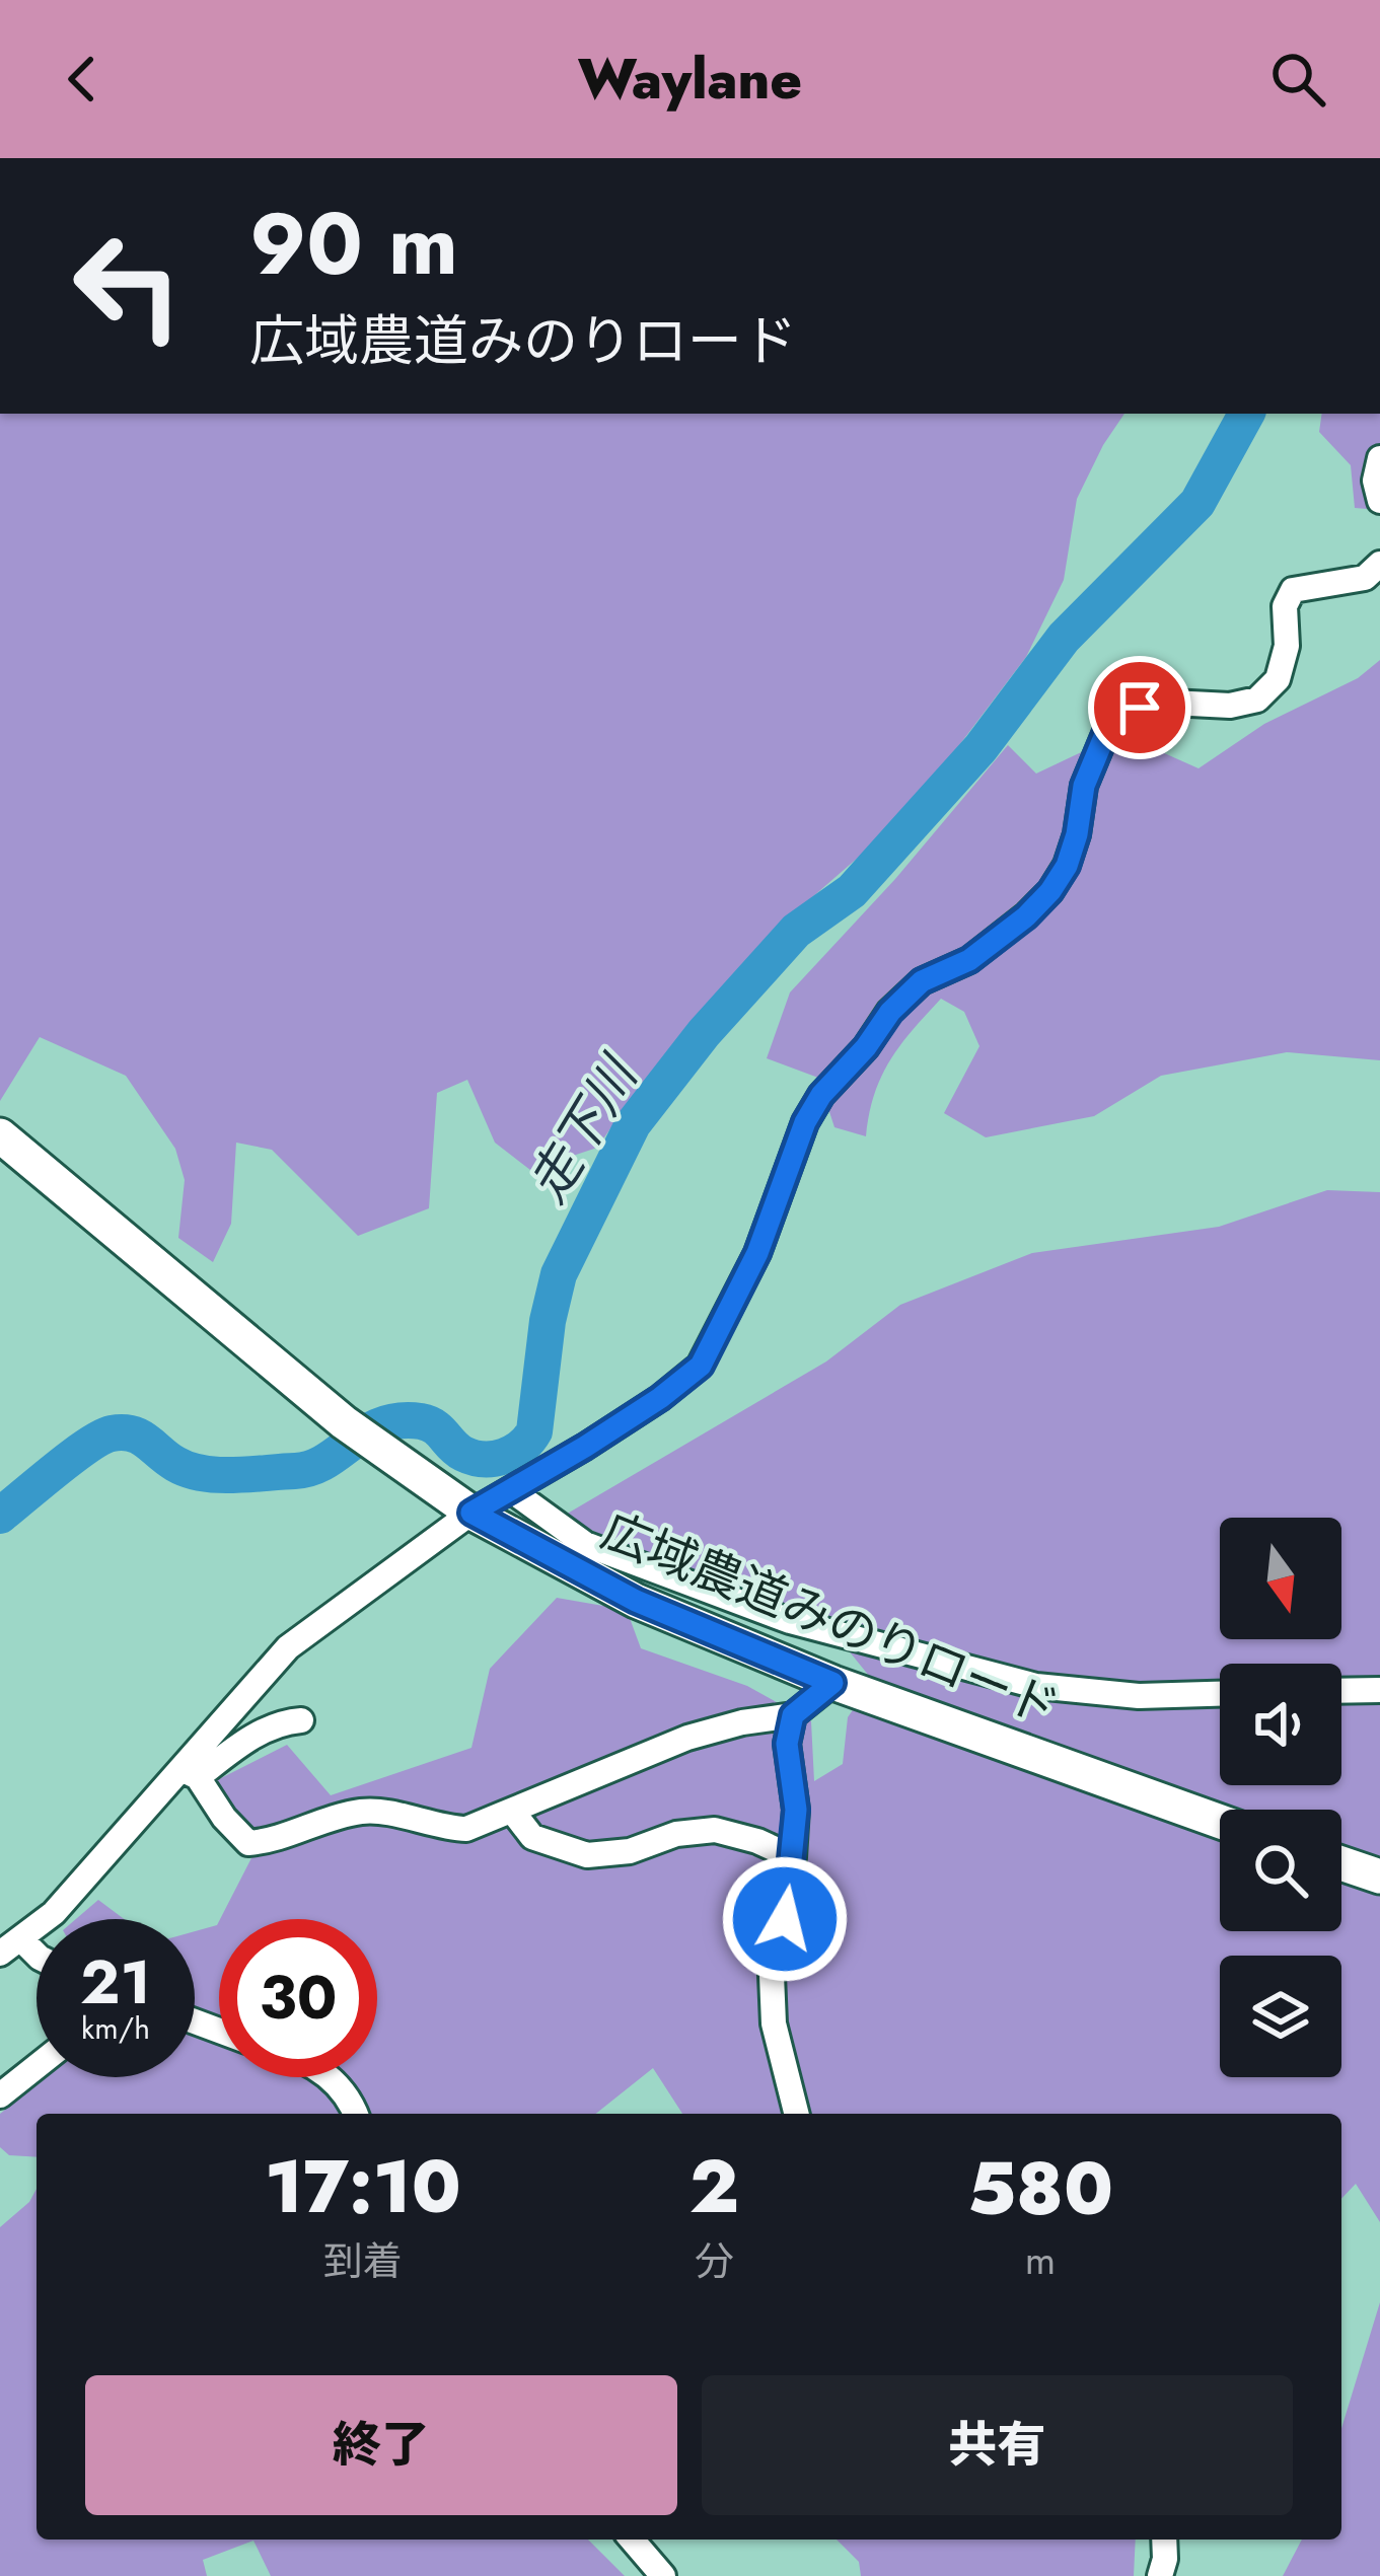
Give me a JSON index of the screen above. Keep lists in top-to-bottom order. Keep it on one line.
{"streets":{"street":["広域農道みのりロード"]},"water":["走下川"],"north":"bottom","page":{"header":"Waylane","turn":["90 m","広域農道みのりロード"],"speed":"21 km/h","limit":"30","eta":["17:10","到着","2","分","580","m"],"buttons":["終了","共有"]}}
